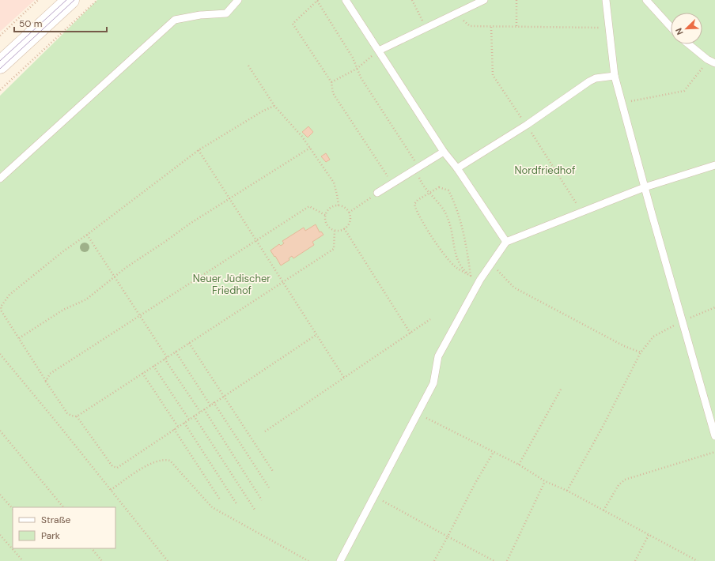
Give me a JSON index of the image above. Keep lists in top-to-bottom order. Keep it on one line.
{"parks":["Nordfriedhof","Neuer Jüdischer Friedhof"],"legend":["Straße","Park"],"scale_bar":"50 m","north":"bottom left"}
